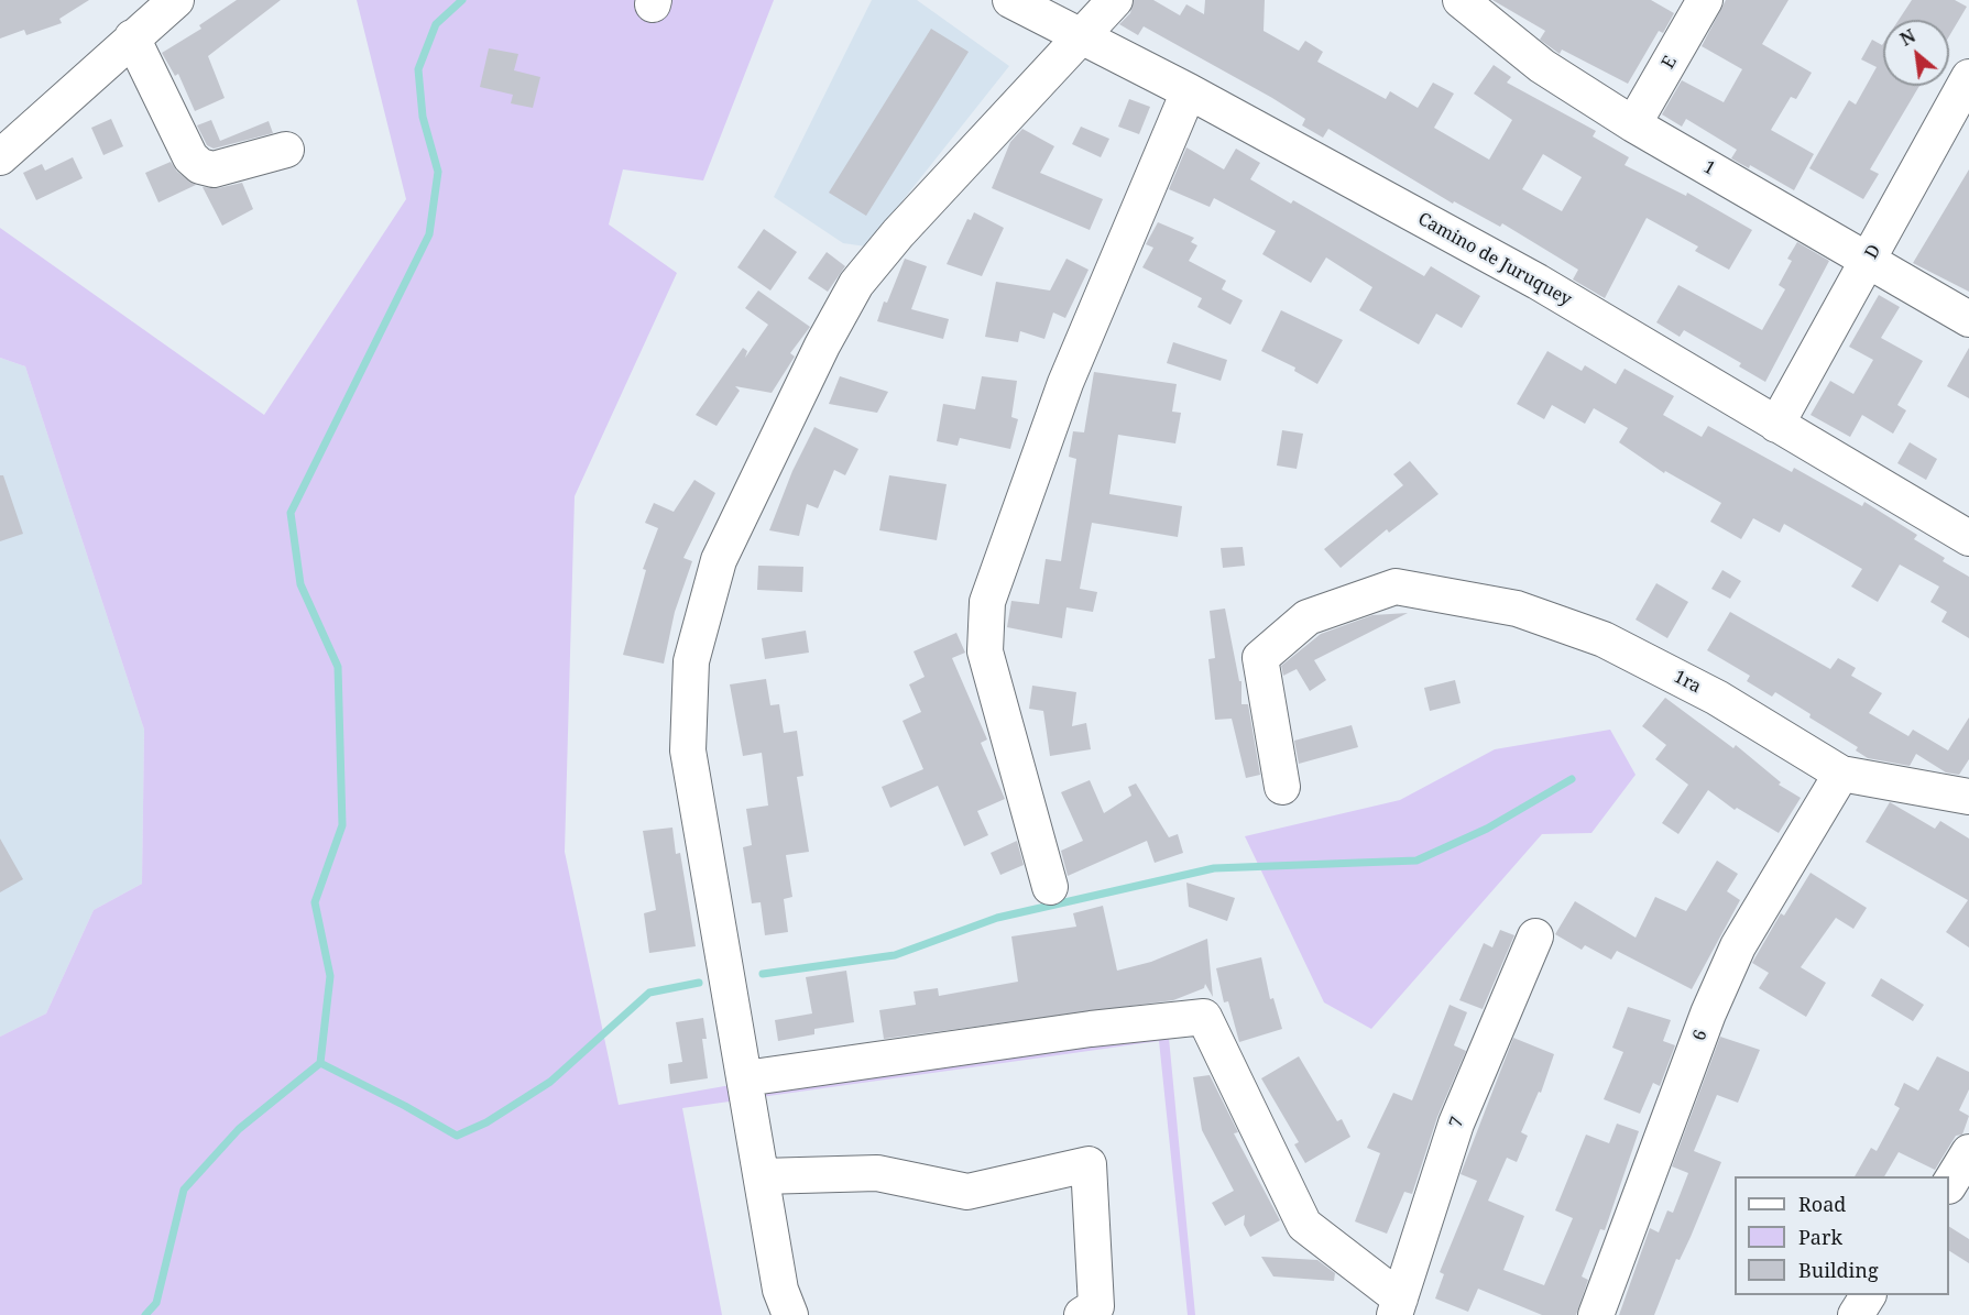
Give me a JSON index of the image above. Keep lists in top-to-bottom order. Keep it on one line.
{"streets":{"street":["E","1","D","Camino de Juruquey","1ra","6","7"]},"crossings":[["E","1"],["1","D"],["D","Camino de Juruquey"],["1ra","6"]],"legend":["Road","Park","Building"],"north":"top left"}
